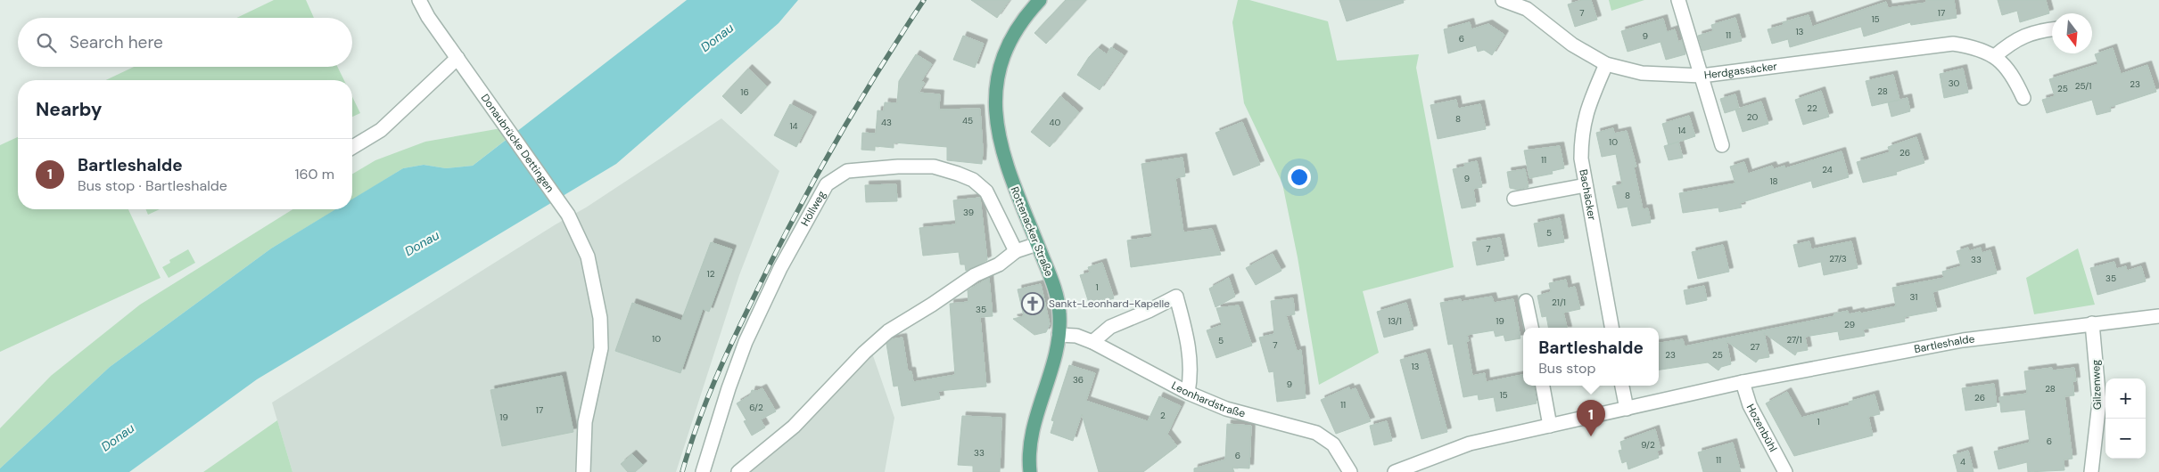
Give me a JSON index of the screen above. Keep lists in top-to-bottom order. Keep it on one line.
{"streets":{"main road":["Rottenacker Straße"],"street":["Herdgassäcker","Donaubrücke Dettingen","Bachäcker","Höllweg","Bartleshalde","Gilzenweg","Leonhardstraße","Hozenbühl"]},"crossings":[["Herdgassäcker","Bachäcker"],["Rottenacker Straße","Leonhardstraße"],["Bartleshalde","Gilzenweg"],["Bartleshalde","Hozenbühl"]],"water":["Donau"],"places":{"church":["Sankt-Leonhard-Kapelle"]},"house_numbers":["7","17","15","13","11","9","6","30","23","25/1","25","28","16","22","20","8","45","43","40","14","14","10","26","11","24","9","18","8","39","5","7","27/3","33","12","35","1","31","21/1","35","13/1","19","29","10","27/1","5","7","27","23","25","13","36","9","28","15","26","11","6/2","17","2","19","1","6","9/2","33","6","11","4"],"north":"bottom","page":{"search":"Search here","heading":"Nearby","list":[{"mark":"1","name":"Bartleshalde","note":"Bus stop · Bartleshalde","value":"160 m"}],"popup":["Bartleshalde","Bus stop"],"map_buttons":["+","−"],"pins":"1"}}
